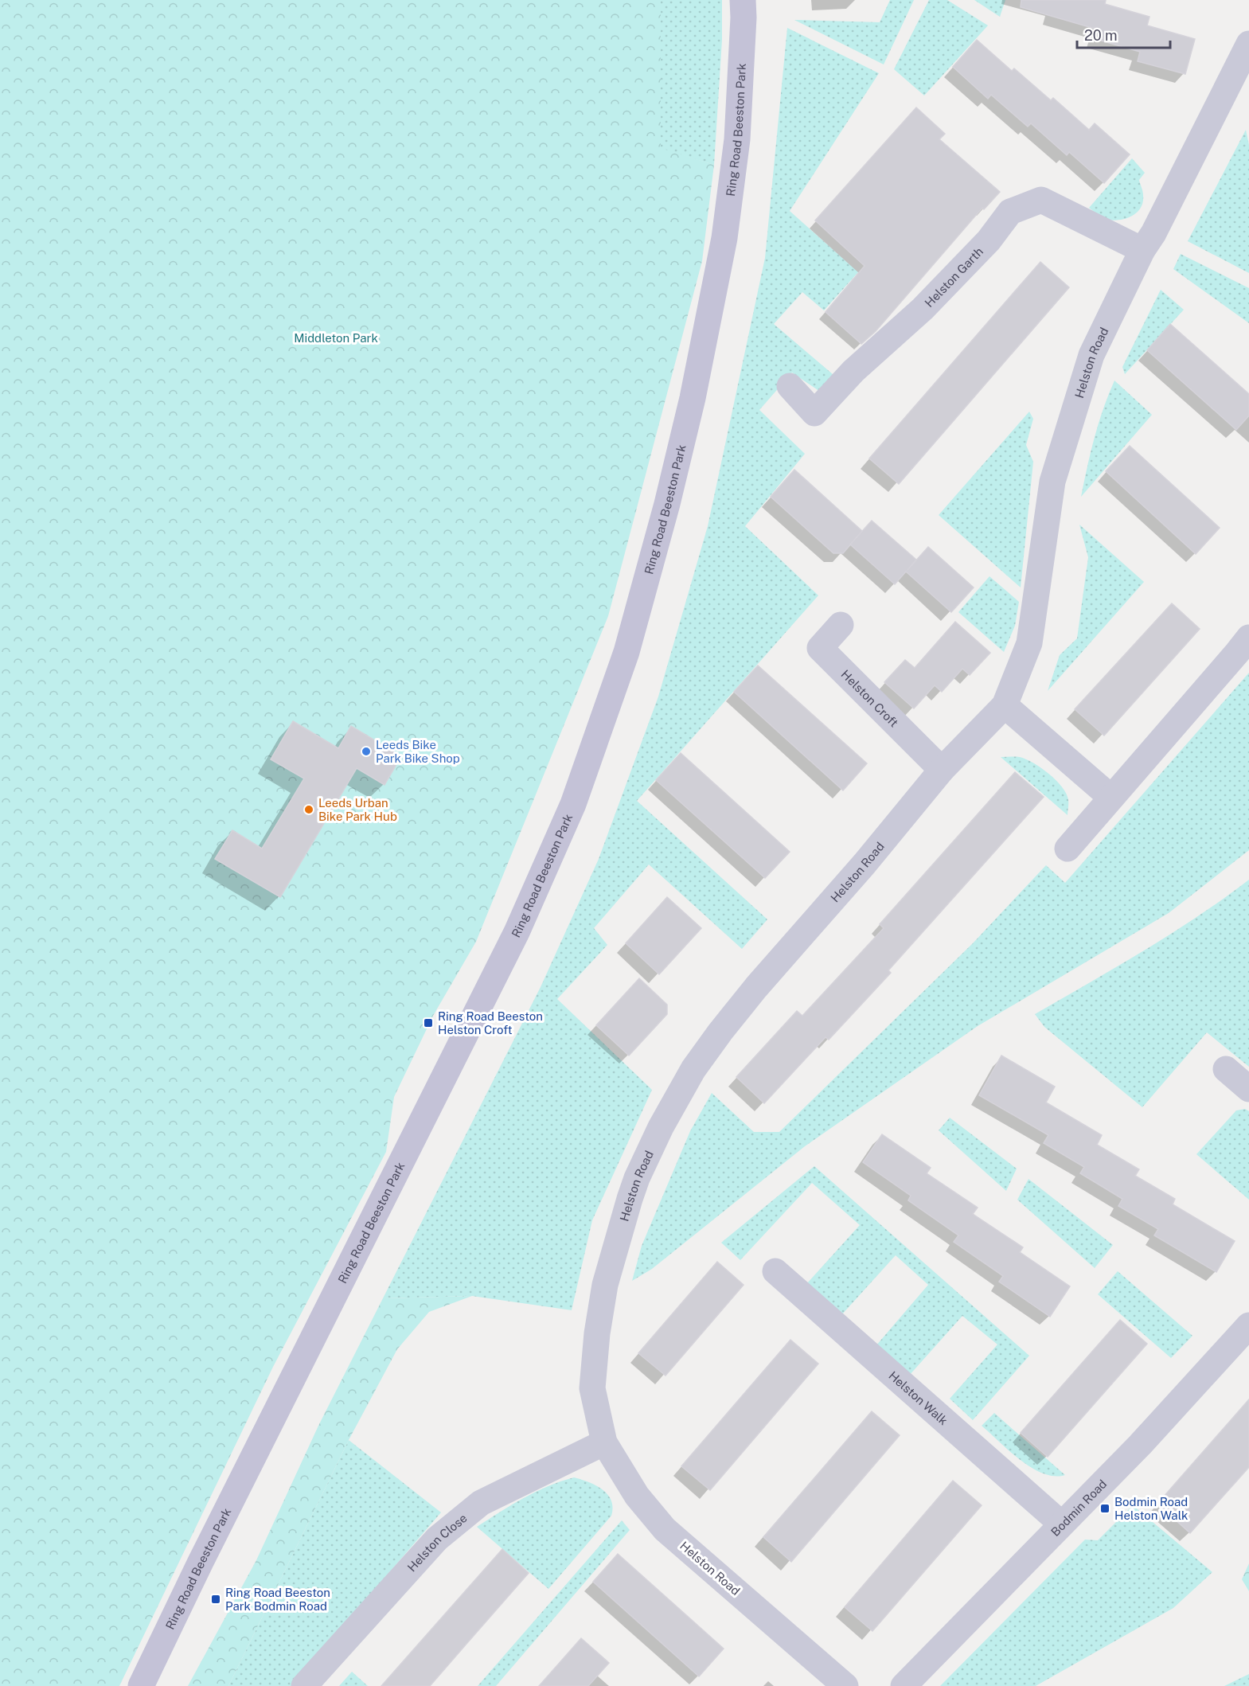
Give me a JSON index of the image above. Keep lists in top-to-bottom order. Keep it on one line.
{"streets":{"street":["Ring Road Beeston Park","Helston Garth","Helston Road","Helston Croft","Helston Walk","Bodmin Road","Helston Close"]},"crossings":[["Helston Garth","Helston Road"],["Helston Road","Helston Croft"],["Helston Road","Helston Close"],["Helston Walk","Bodmin Road"]],"parks":["Middleton Park"],"places":{"other":["Leeds Bike Park Bike Shop","Leeds Urban Bike Park Hub"],"transit":["Ring Road Beeston Helston Croft","Bodmin Road Helston Walk","Ring Road Beeston Park Bodmin Road"]},"scale_bar":"20 m"}
